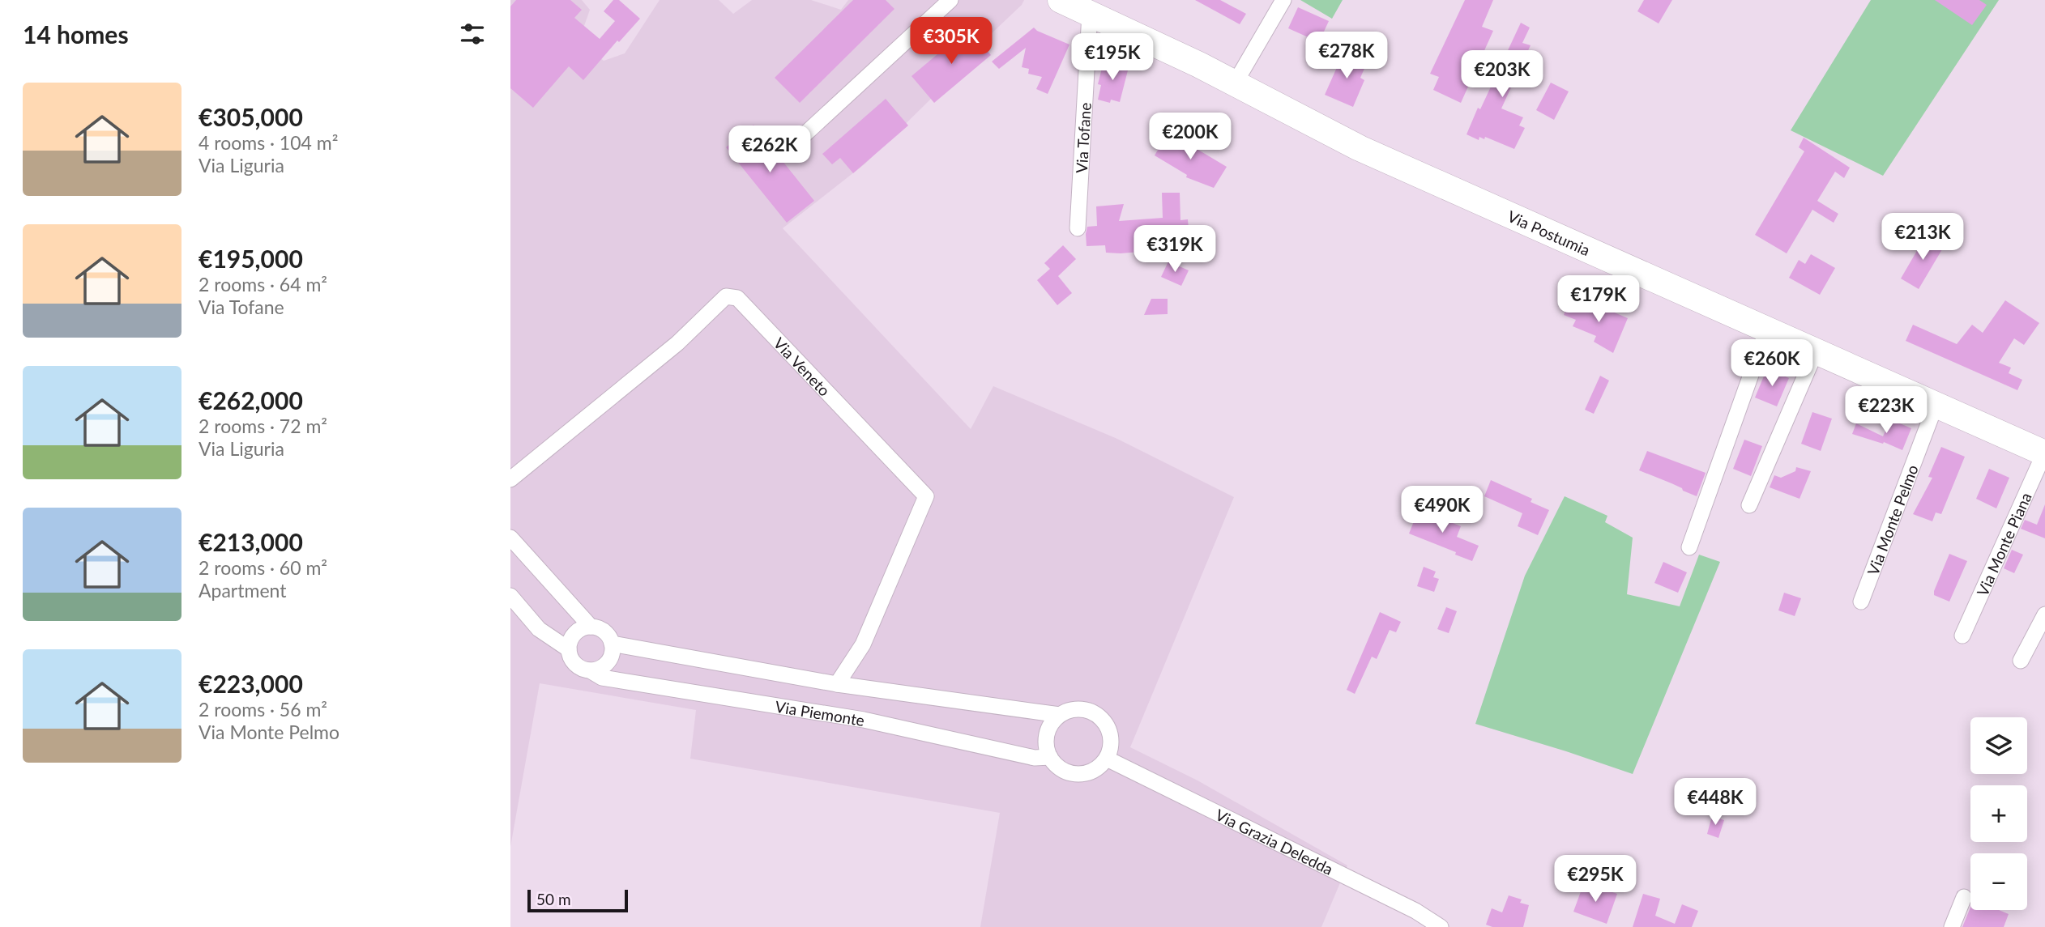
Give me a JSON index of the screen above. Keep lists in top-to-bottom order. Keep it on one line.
{"streets":{"main road":["Via Postumia"],"street":["Via Tofane","Via Veneto","Via Monte Pelmo","Via Monte Piana","Via Piemonte","Via Grazia Deledda"]},"crossings":[["Via Tofane","Via Postumia"],["Via Postumia","Via Monte Pelmo"],["Via Postumia","Via Monte Piana"],["Via Veneto","Via Piemonte"],["Via Piemonte","Via Grazia Deledda"]],"scale_bar":"50 m","page":{"heading":"14 homes","price":["€305K","€278K","€195K","€203K","€200K","€262K","€213K","€319K","€179K","€260K","€223K","€490K","€448K","€295K"],"list":[{"name":"€305,000","note":"4 rooms · 104 m² · Via Liguria"},{"name":"€195,000","note":"2 rooms · 64 m² · Via Tofane"},{"name":"€262,000","note":"2 rooms · 72 m² · Via Liguria"},{"name":"€213,000","note":"2 rooms · 60 m² · Apartment"},{"name":"€223,000","note":"2 rooms · 56 m² · Via Monte Pelmo"}],"map_buttons":["+","−"],"scale":"50 m"}}
